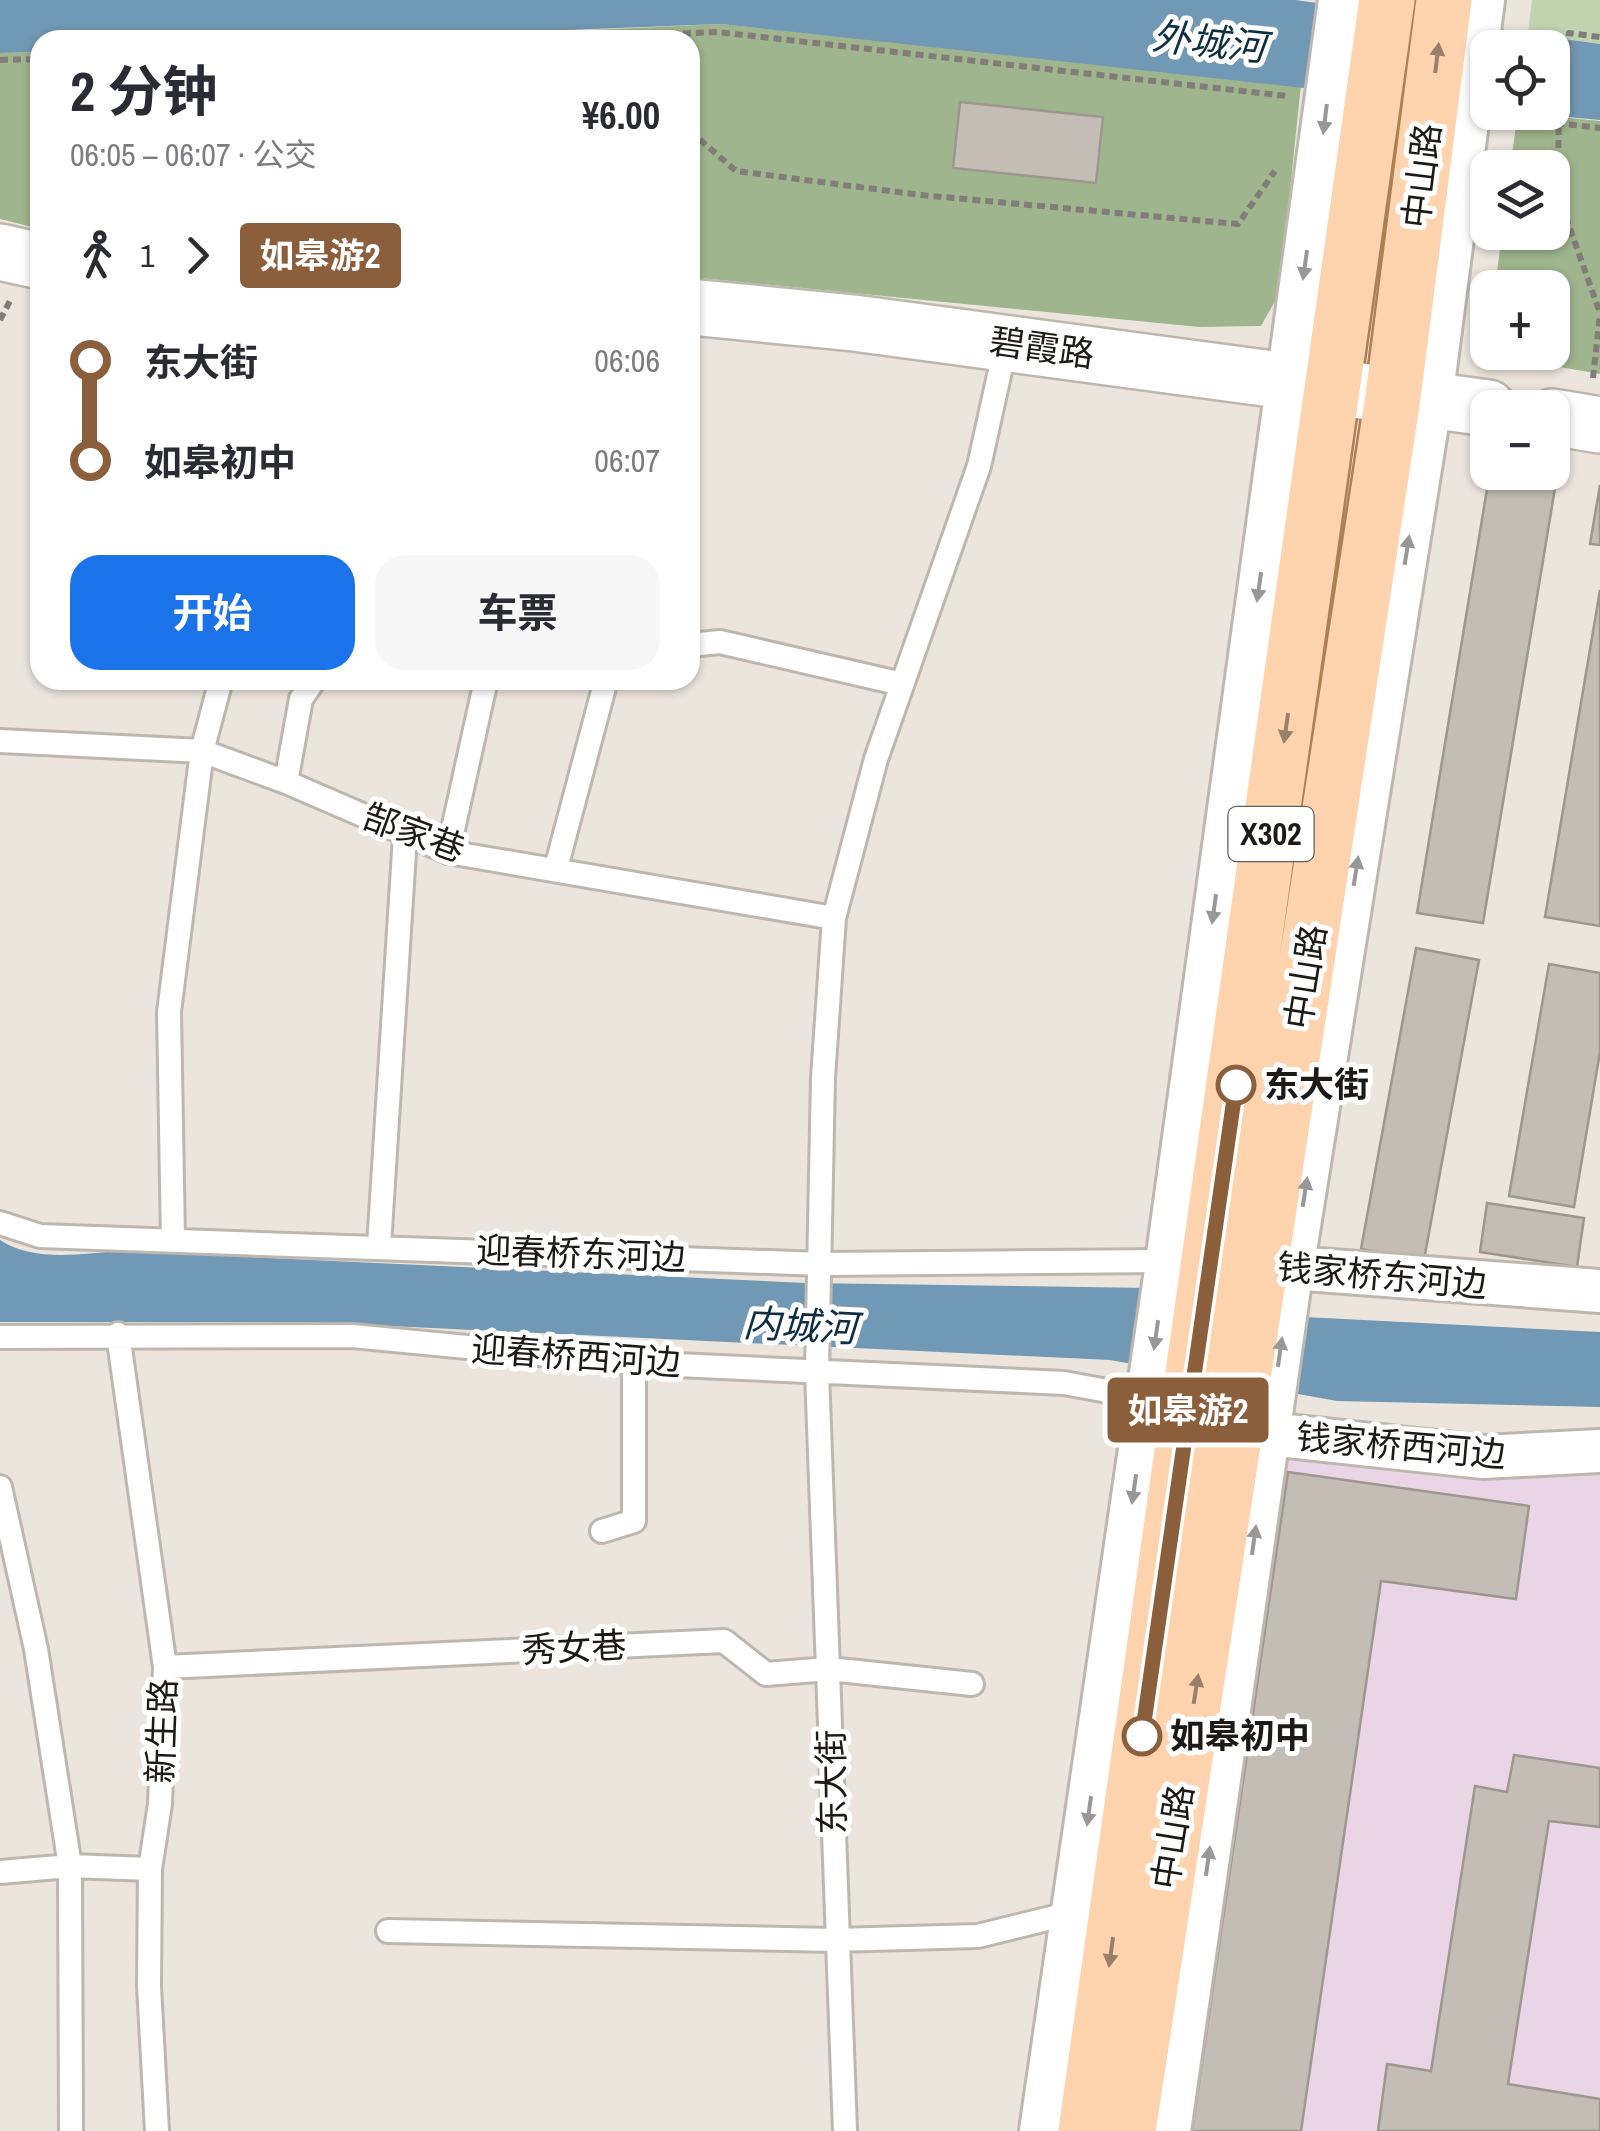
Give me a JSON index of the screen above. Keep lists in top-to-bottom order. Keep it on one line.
{"streets":{"main road":["中山路","X302"],"street":["碧霞路","钱家桥东河边","钱家桥西河边"],"lane":["郜家巷","迎春桥东河边","迎春桥西河边","秀女巷","新生路","东大街"]},"crossings":[["中山路","碧霞路"],["中山路","迎春桥东河边"],["中山路","钱家桥东河边"],["中山路","迎春桥西河边"],["中山路","钱家桥西河边"],["迎春桥东河边","钱家桥东河边"],["迎春桥东河边","东大街"],["迎春桥西河边","钱家桥西河边"],["迎春桥西河边","新生路"],["迎春桥西河边","东大街"],["秀女巷","新生路"],["秀女巷","东大街"]],"water":["外城河","内城河"],"places":["东大街","如皋初中"],"lines":["bus line 如皋游2"],"page":{"on_map":"如皋游2","map_buttons":["+","−"],"heading":["2 分钟","06:05 – 06:07 · 公交","¥6.00"],"legs":["1","如皋游2"],"list":[{"name":"东大街","value":"06:06"},{"name":"如皋初中","value":"06:07"}],"buttons":["开始","车票"]}}
